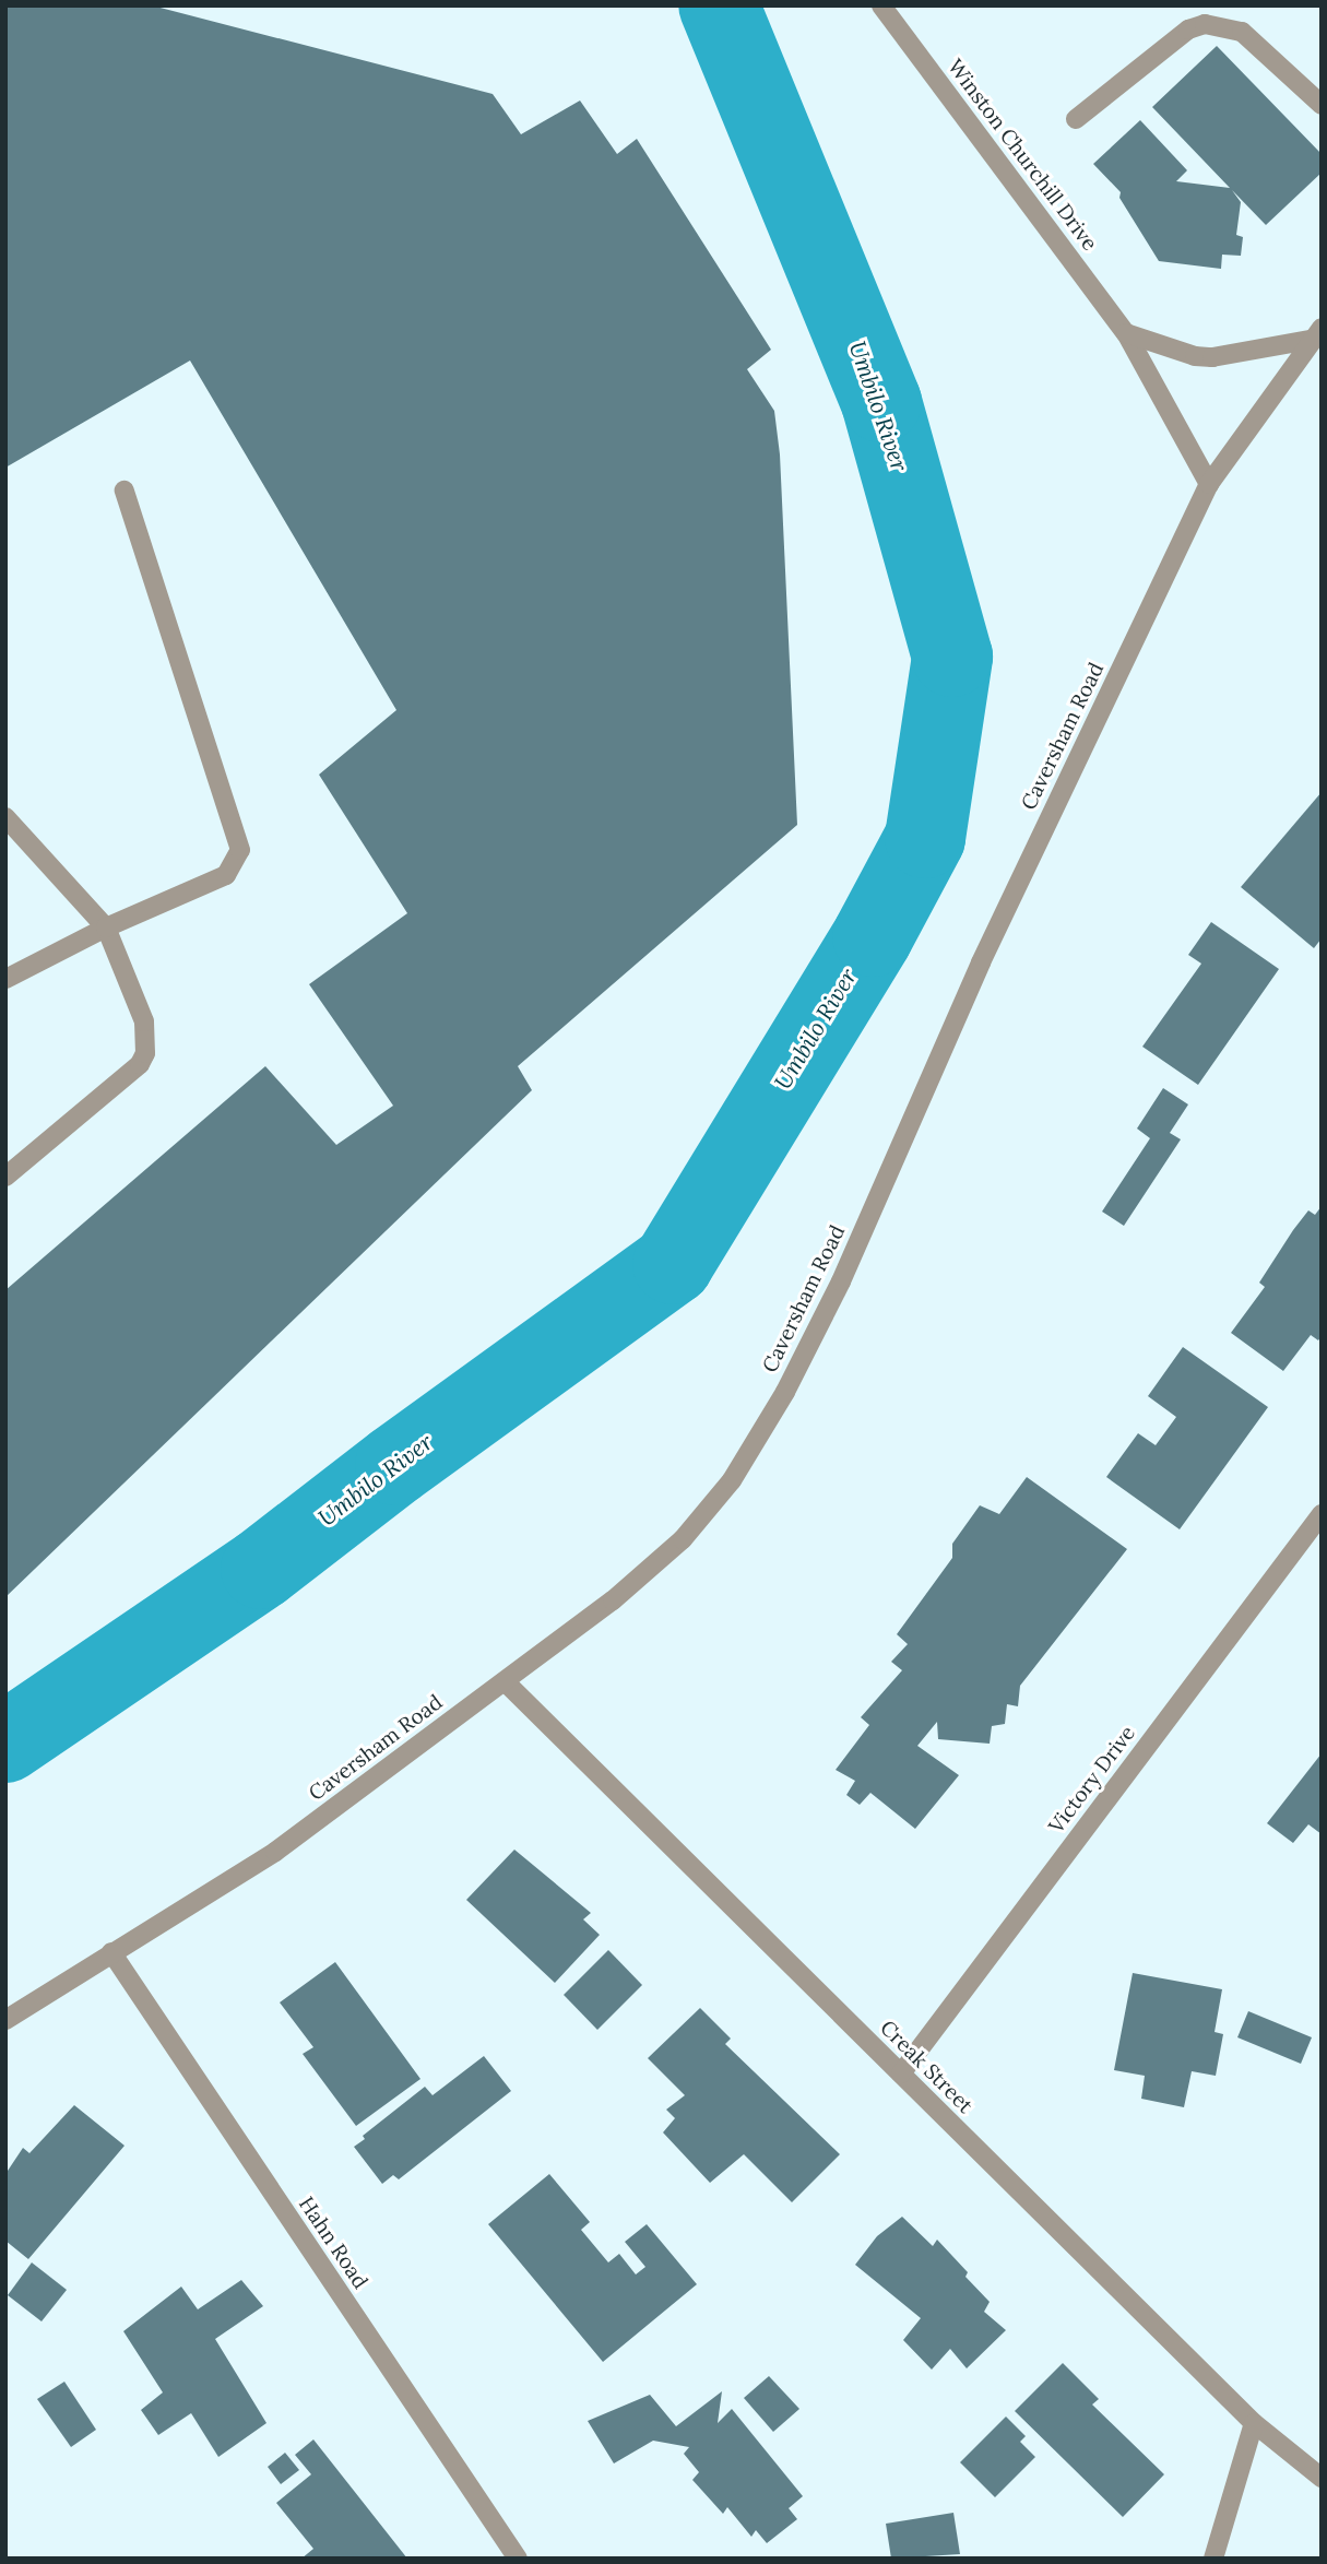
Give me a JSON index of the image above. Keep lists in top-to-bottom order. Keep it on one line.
{"streets":{"street":["Winston Churchill Drive","Caversham Road","Victory Drive","Creak Street","Hahn Road"]},"crossings":[["Winston Churchill Drive","Caversham Road"],["Caversham Road","Creak Street"],["Caversham Road","Hahn Road"],["Victory Drive","Creak Street"]],"water":["Umbilo River"]}
